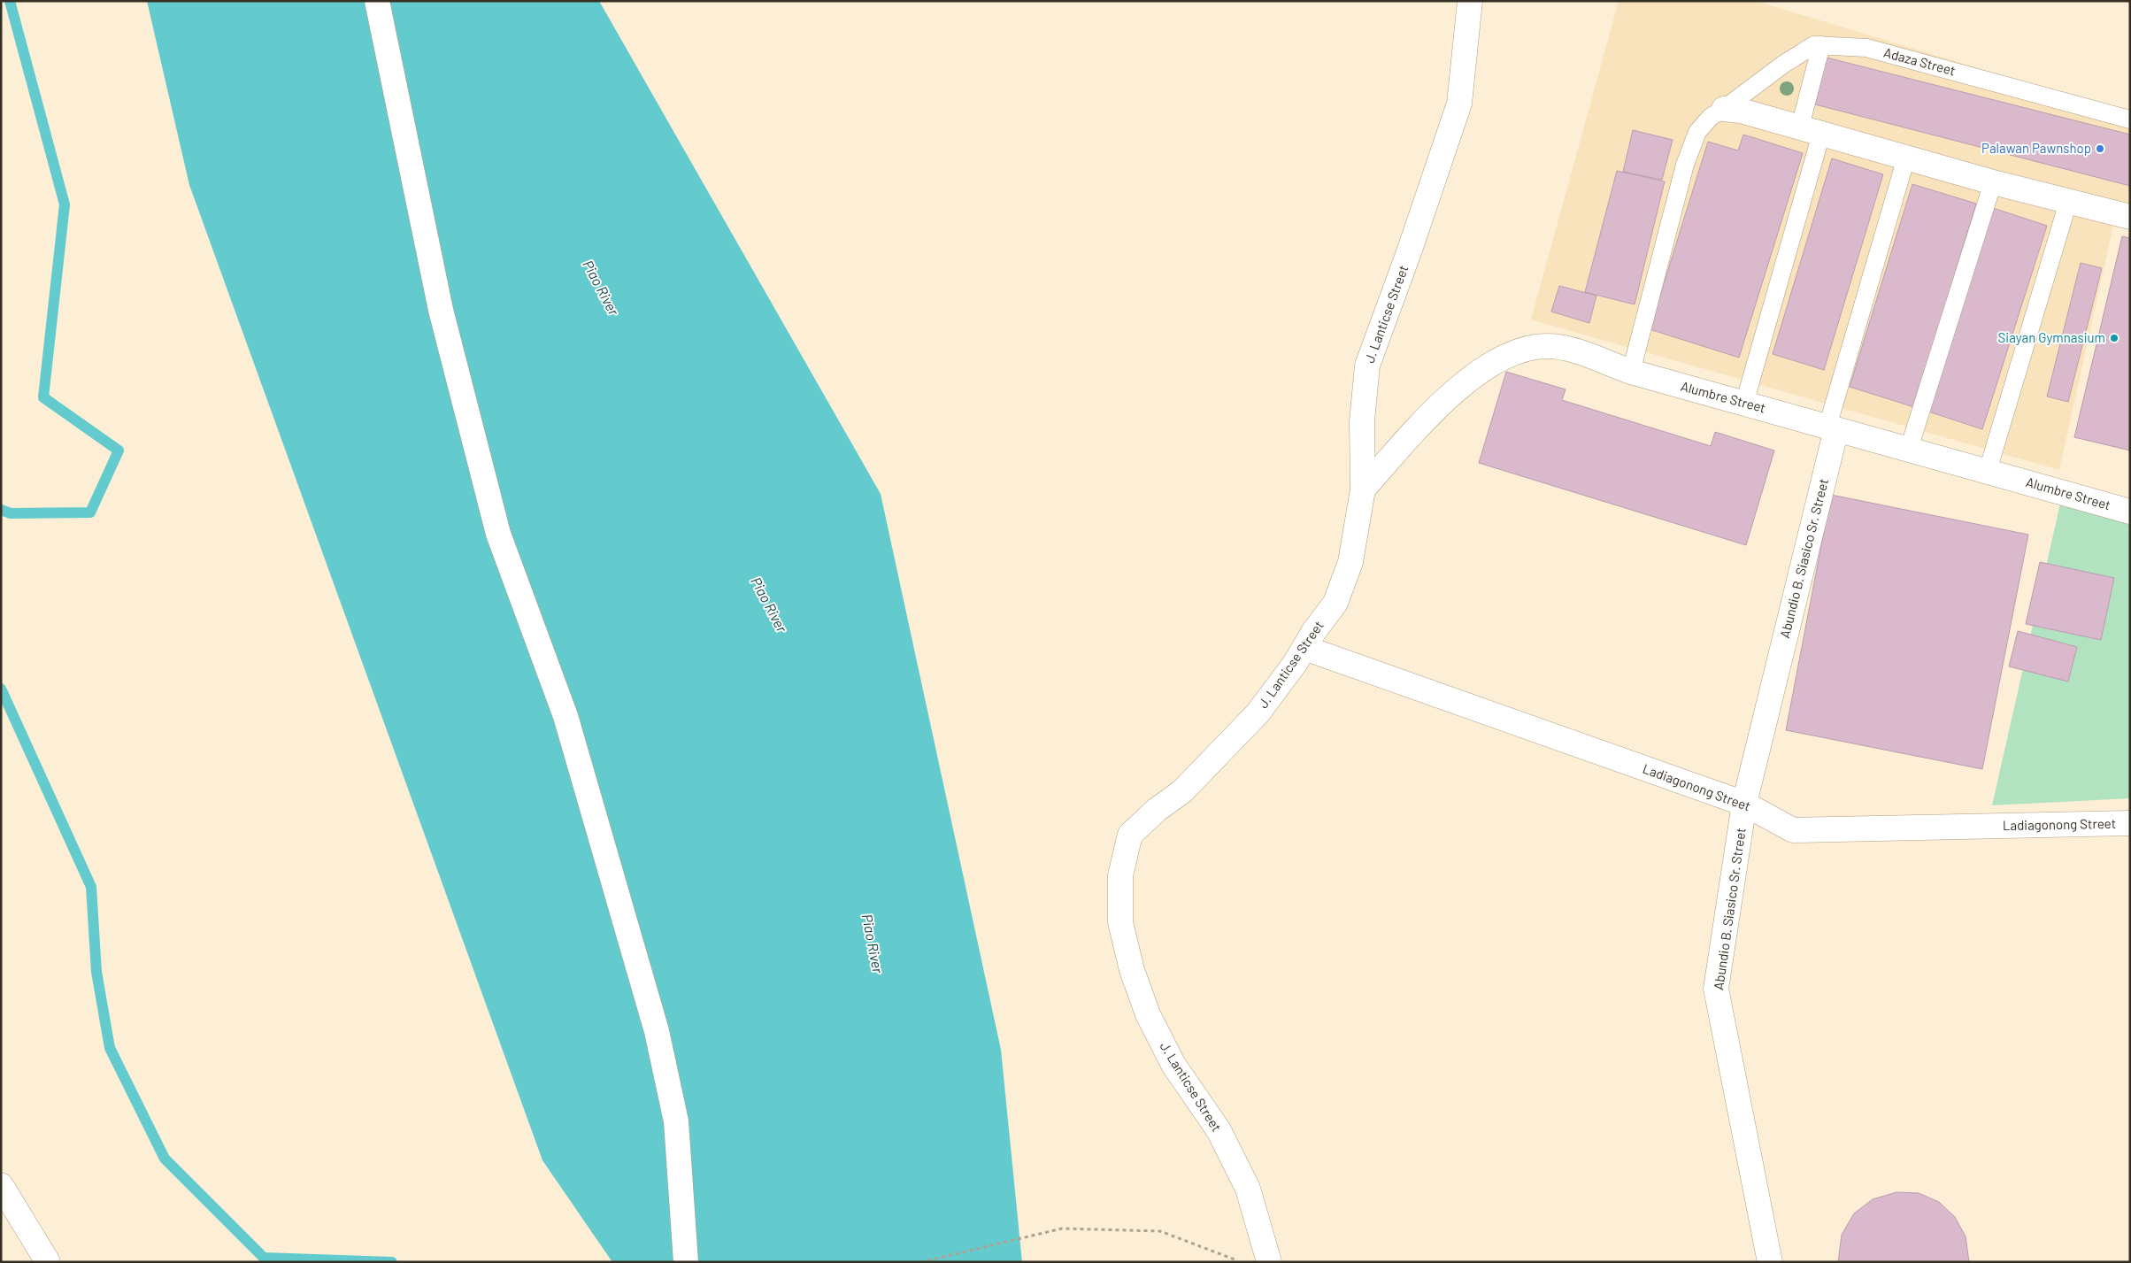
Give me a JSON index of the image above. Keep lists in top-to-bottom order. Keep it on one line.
{"streets":{"street":["J. Lanticse Street","Alumbre Street","Abundio B. Siasico Sr. Street","Ladiagonong Street"],"lane":["Adaza Street"]},"crossings":[["Adaza Street","Alumbre Street"],["J. Lanticse Street","Alumbre Street"],["J. Lanticse Street","Ladiagonong Street"],["Alumbre Street","Abundio B. Siasico Sr. Street"],["Abundio B. Siasico Sr. Street","Ladiagonong Street"]],"water":["Piao River"],"places":["Palawan Pawnshop","Siayan Gymnasium"]}
